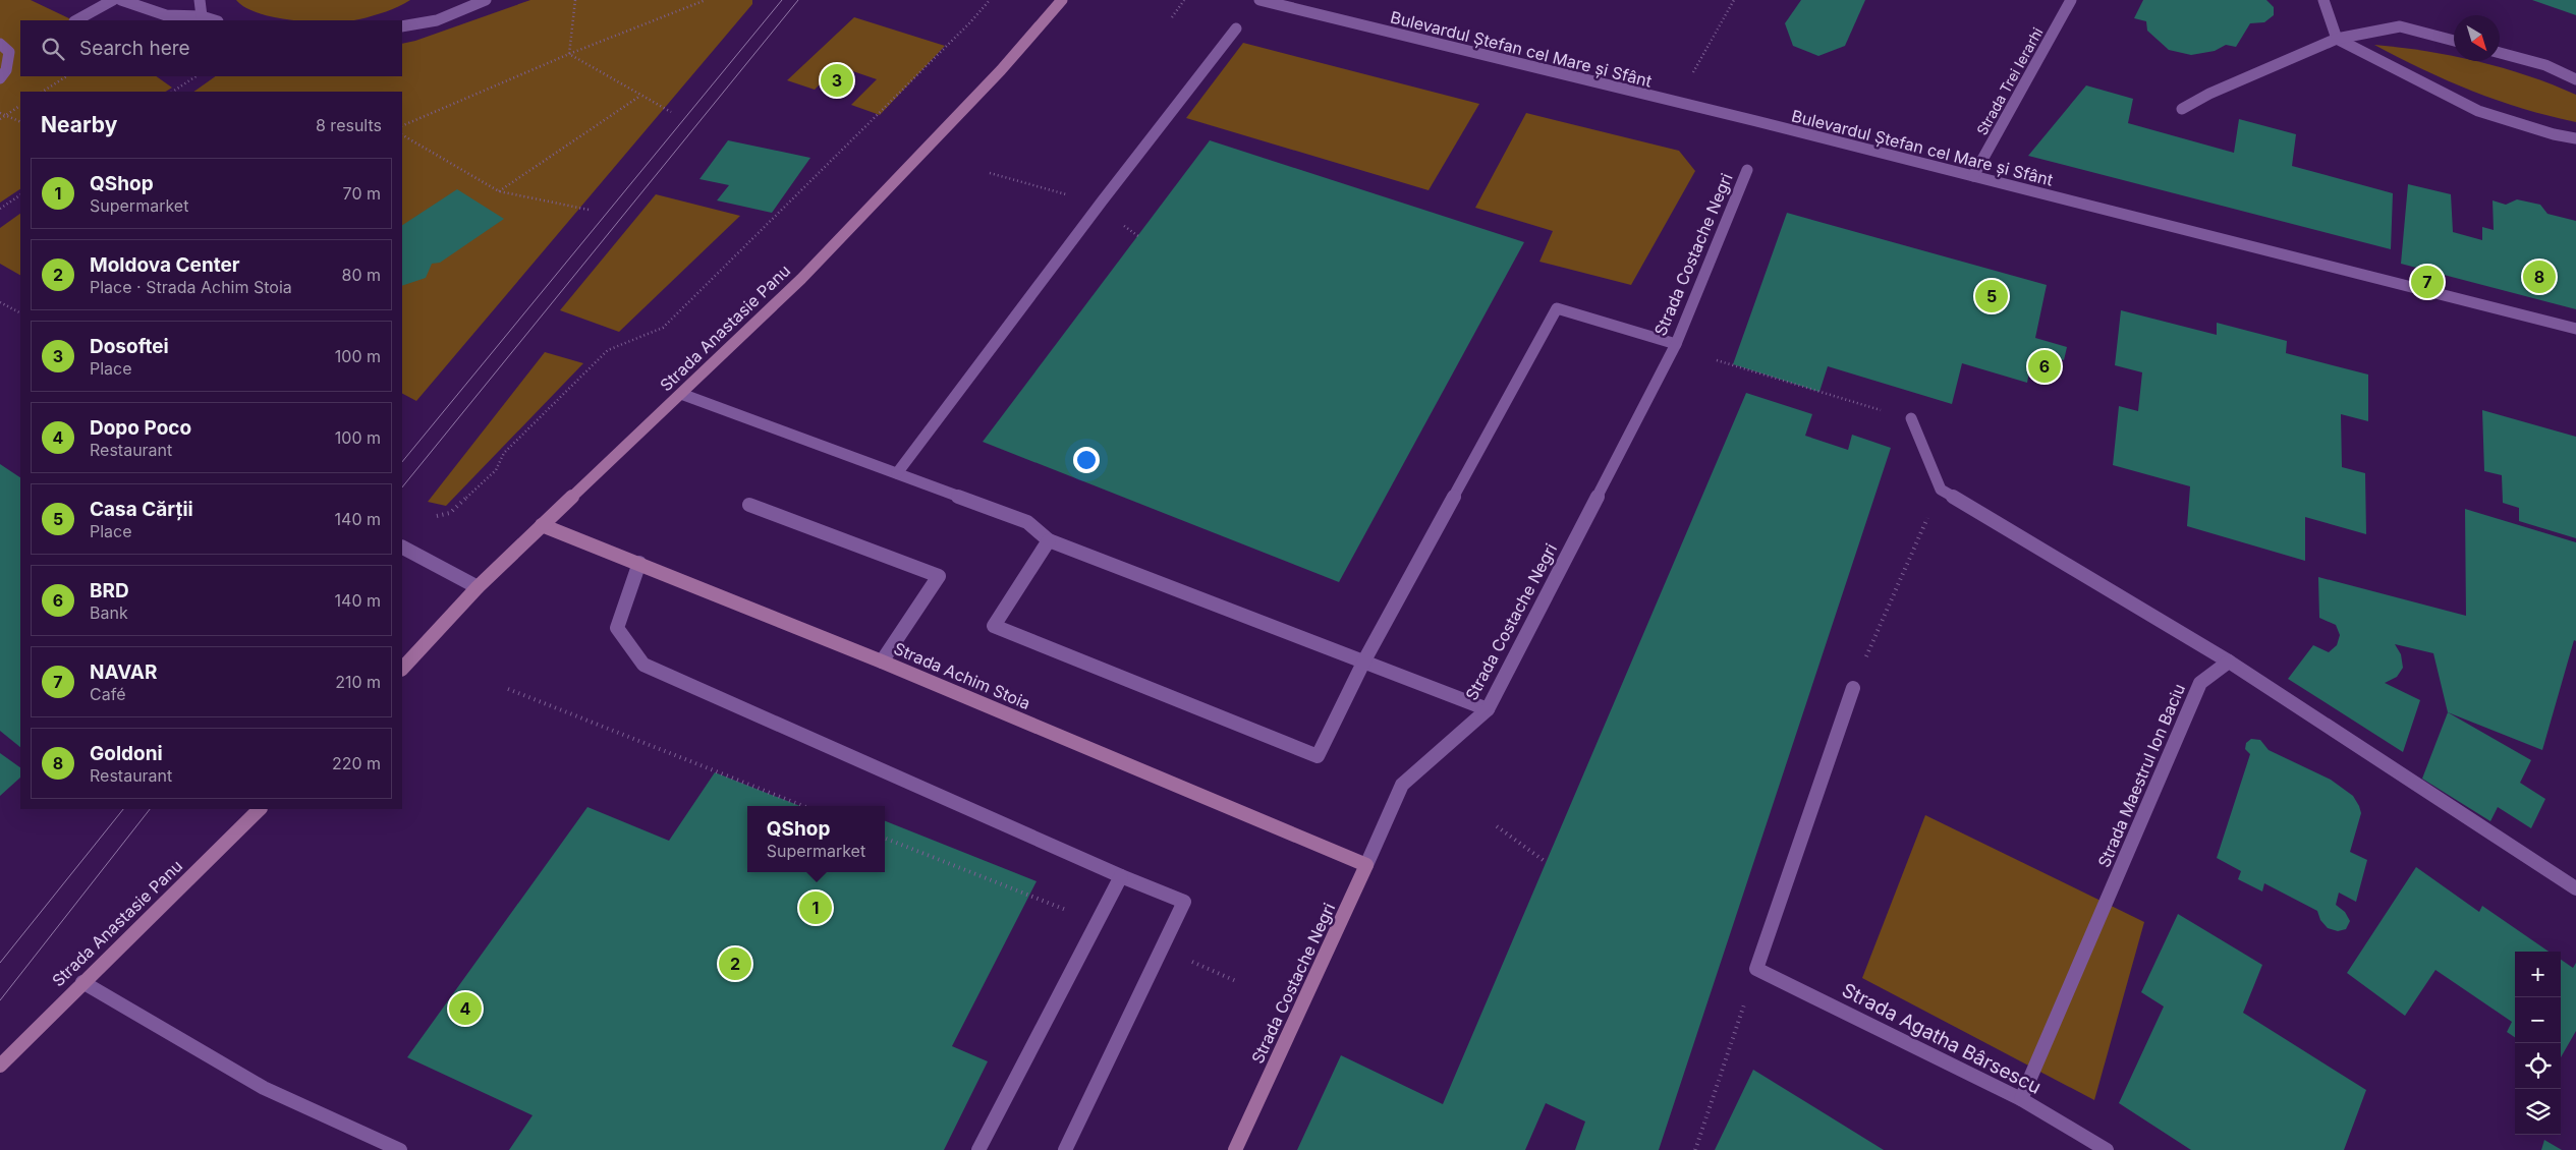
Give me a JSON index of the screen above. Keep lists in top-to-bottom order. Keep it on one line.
{"streets":{"main road":["Strada Costache Negri","Strada Anastasie Panu","Strada Achim Stoia"],"street":["Bulevardul Ștefan cel Mare și Sfânt","Strada Trei Ierarhi","Strada Maestrul Ion Baciu","Strada Agatha Bârsescu"]},"crossings":[["Bulevardul Ștefan cel Mare și Sfânt","Strada Trei Ierarhi"],["Strada Costache Negri","Strada Achim Stoia"],["Strada Anastasie Panu","Strada Achim Stoia"],["Strada Maestrul Ion Baciu","Strada Agatha Bârsescu"]],"north":"bottom right","page":{"search":"Search here","pins":["3","8","7","5","6","1","2","4"],"heading":["Nearby","8 results"],"list":[{"mark":"1","name":"QShop","note":"Supermarket","value":"70 m"},{"mark":"2","name":"Moldova Center","note":"Place · Strada Achim Stoia","value":"80 m"},{"mark":"3","name":"Dosoftei","note":"Place","value":"100 m"},{"mark":"4","name":"Dopo Poco","note":"Restaurant","value":"100 m"},{"mark":"5","name":"Casa Cărții","note":"Place","value":"140 m"},{"mark":"6","name":"BRD","note":"Bank","value":"140 m"},{"mark":"7","name":"NAVAR","note":"Café","value":"210 m"},{"mark":"8","name":"Goldoni","note":"Restaurant","value":"220 m"}],"popup":["QShop","Supermarket"],"map_buttons":["+","−"]}}
